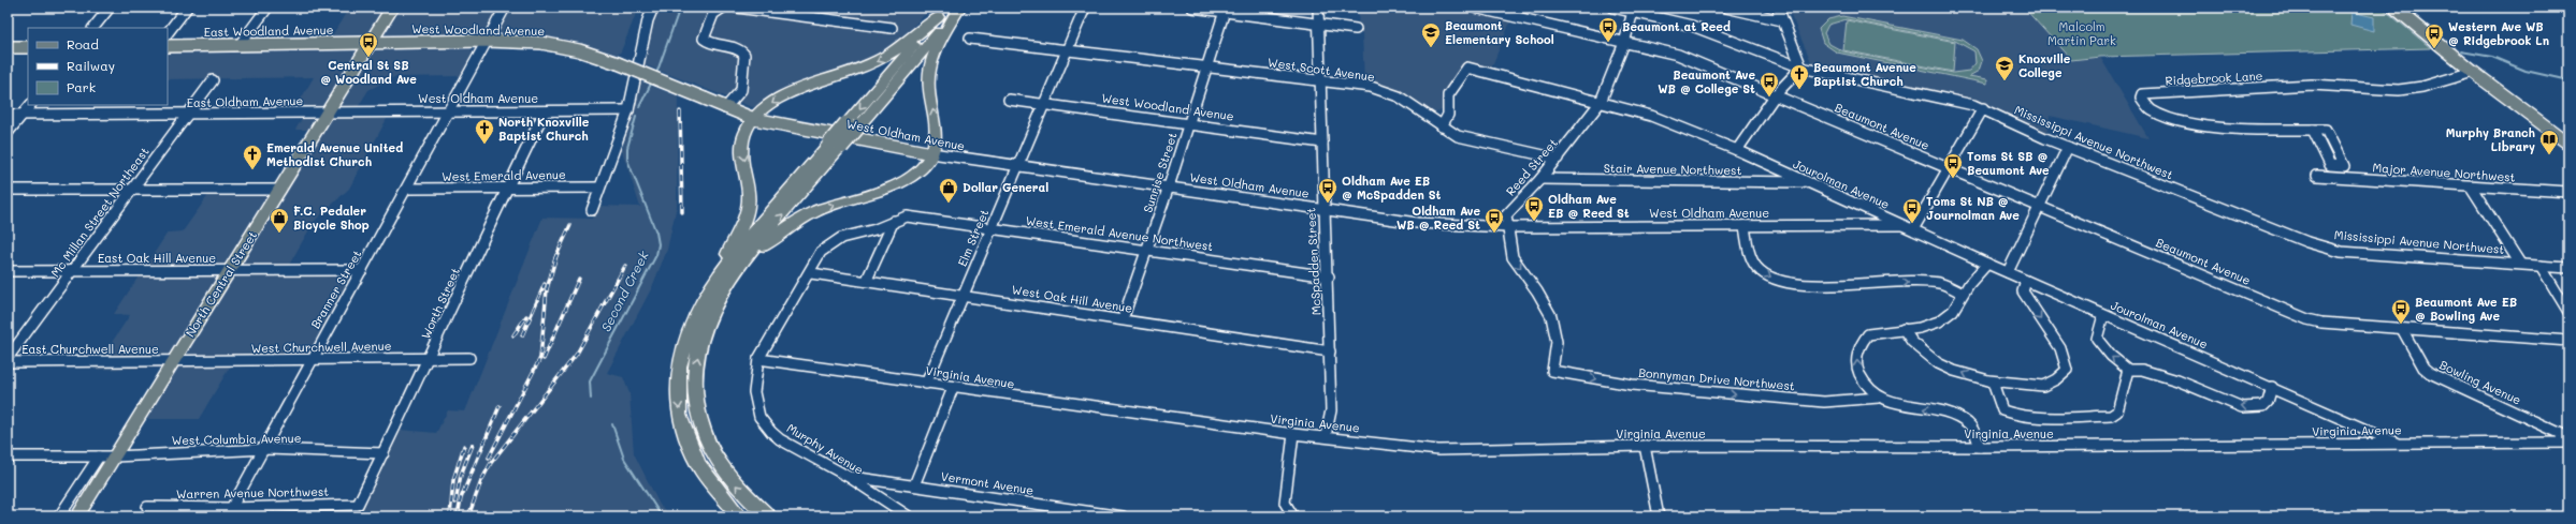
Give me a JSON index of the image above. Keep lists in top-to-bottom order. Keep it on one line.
{"streets":{"main road":["West Woodland Avenue","East Woodland Avenue","West Oldham Avenue","North Central Street"],"street":["West Scott Avenue","Ridgebrook Lane","East Oldham Avenue","Beaumont Avenue","Mississippi Avenue Northwest","Reed Street","Stair Avenue Northwest","Sunrise Street","Major Avenue Northwest","West Emerald Avenue","Jourolman Avenue","Mc Millan Street Northeast","West Emerald Avenue Northwest","Elm Street","East Oak Hill Avenue","McSpadden Street","Branner Street","West Oak Hill Avenue","Worth Street","West Churchwell Avenue","East Churchwell Avenue","Virginia Avenue","Bonnyman Drive Northwest","Bowling Avenue","West Columbia Avenue","Murphy Avenue","Vermont Avenue","Warren Avenue Northwest"]},"crossings":[["West Woodland Avenue","East Woodland Avenue"],["West Woodland Avenue","West Oldham Avenue"],["West Woodland Avenue","Sunrise Street"],["West Woodland Avenue","Elm Street"],["West Woodland Avenue","McSpadden Street"],["West Woodland Avenue","North Central Street"],["West Woodland Avenue","Branner Street"],["East Woodland Avenue","North Central Street"],["West Scott Avenue","Reed Street"],["West Scott Avenue","Sunrise Street"],["West Scott Avenue","Jourolman Avenue"],["West Scott Avenue","Elm Street"],["West Scott Avenue","McSpadden Street"],["West Oldham Avenue","East Oldham Avenue"],["West Oldham Avenue","Reed Street"],["West Oldham Avenue","Sunrise Street"],["West Oldham Avenue","Jourolman Avenue"],["West Oldham Avenue","Elm Street"],["West Oldham Avenue","McSpadden Street"],["West Oldham Avenue","North Central Street"],["West Oldham Avenue","Branner Street"],["West Oldham Avenue","Worth Street"],["East Oldham Avenue","Mc Millan Street Northeast"],["East Oldham Avenue","North Central Street"],["Beaumont Avenue","Reed Street"],["Beaumont Avenue","Bowling Avenue"],["Mississippi Avenue Northwest","Reed Street"],["Reed Street","Stair Avenue Northwest"],["Reed Street","Jourolman Avenue"],["Reed Street","Bonnyman Drive Northwest"],["Stair Avenue Northwest","Jourolman Avenue"],["Sunrise Street","West Emerald Avenue Northwest"],["Sunrise Street","West Oak Hill Avenue"],["West Emerald Avenue","Branner Street"],["West Emerald Avenue","Worth Street"],["Jourolman Avenue","Virginia Avenue"],["Mc Millan Street Northeast","East Oak Hill Avenue"],["West Emerald Avenue Northwest","Elm Street"],["West Emerald Avenue Northwest","McSpadden Street"],["West Emerald Avenue Northwest","Murphy Avenue"],["Elm Street","West Oak Hill Avenue"],["Elm Street","Virginia Avenue"],["East Oak Hill Avenue","North Central Street"],["McSpadden Street","West Oak Hill Avenue"],["McSpadden Street","Virginia Avenue"],["North Central Street","West Churchwell Avenue"],["North Central Street","East Churchwell Avenue"],["North Central Street","West Columbia Avenue"],["Branner Street","West Churchwell Avenue"],["Branner Street","West Columbia Avenue"],["Branner Street","Warren Avenue Northwest"],["West Oak Hill Avenue","Murphy Avenue"],["Worth Street","West Churchwell Avenue"],["Worth Street","West Columbia Avenue"],["Worth Street","Warren Avenue Northwest"],["West Churchwell Avenue","East Churchwell Avenue"],["Virginia Avenue","Murphy Avenue"],["Murphy Avenue","Vermont Avenue"]],"one_way":["Reed Street","Bonnyman Drive Northwest"],"water":["Second Creek"],"parks":["Malcolm Martin Park"],"places":{"bus stop":["Beaumont at Reed","Western Ave WB @ Ridgebrook Ln","Central St SB @ Woodland Ave","Beaumont Ave WB @ College St","Toms St SB @ Beaumont Ave","Oldham Ave EB @ McSpadden St","Oldham Ave EB @ Reed St","Toms St NB @ Journolman Ave","Oldham Ave WB @ Reed St","Beaumont Ave EB @ Bowling Ave"],"school or university":["Beaumont Elementary School","Knoxville College"],"church":["Beaumont Avenue Baptist Church","North Knoxville Baptist Church","Emerald Avenue United Methodist Church"],"library":["Murphy Branch Library"],"shop":["Dollar General","F.C. Pedaler Bicycle Shop"]},"legend":["Road","Railway","Park"]}
